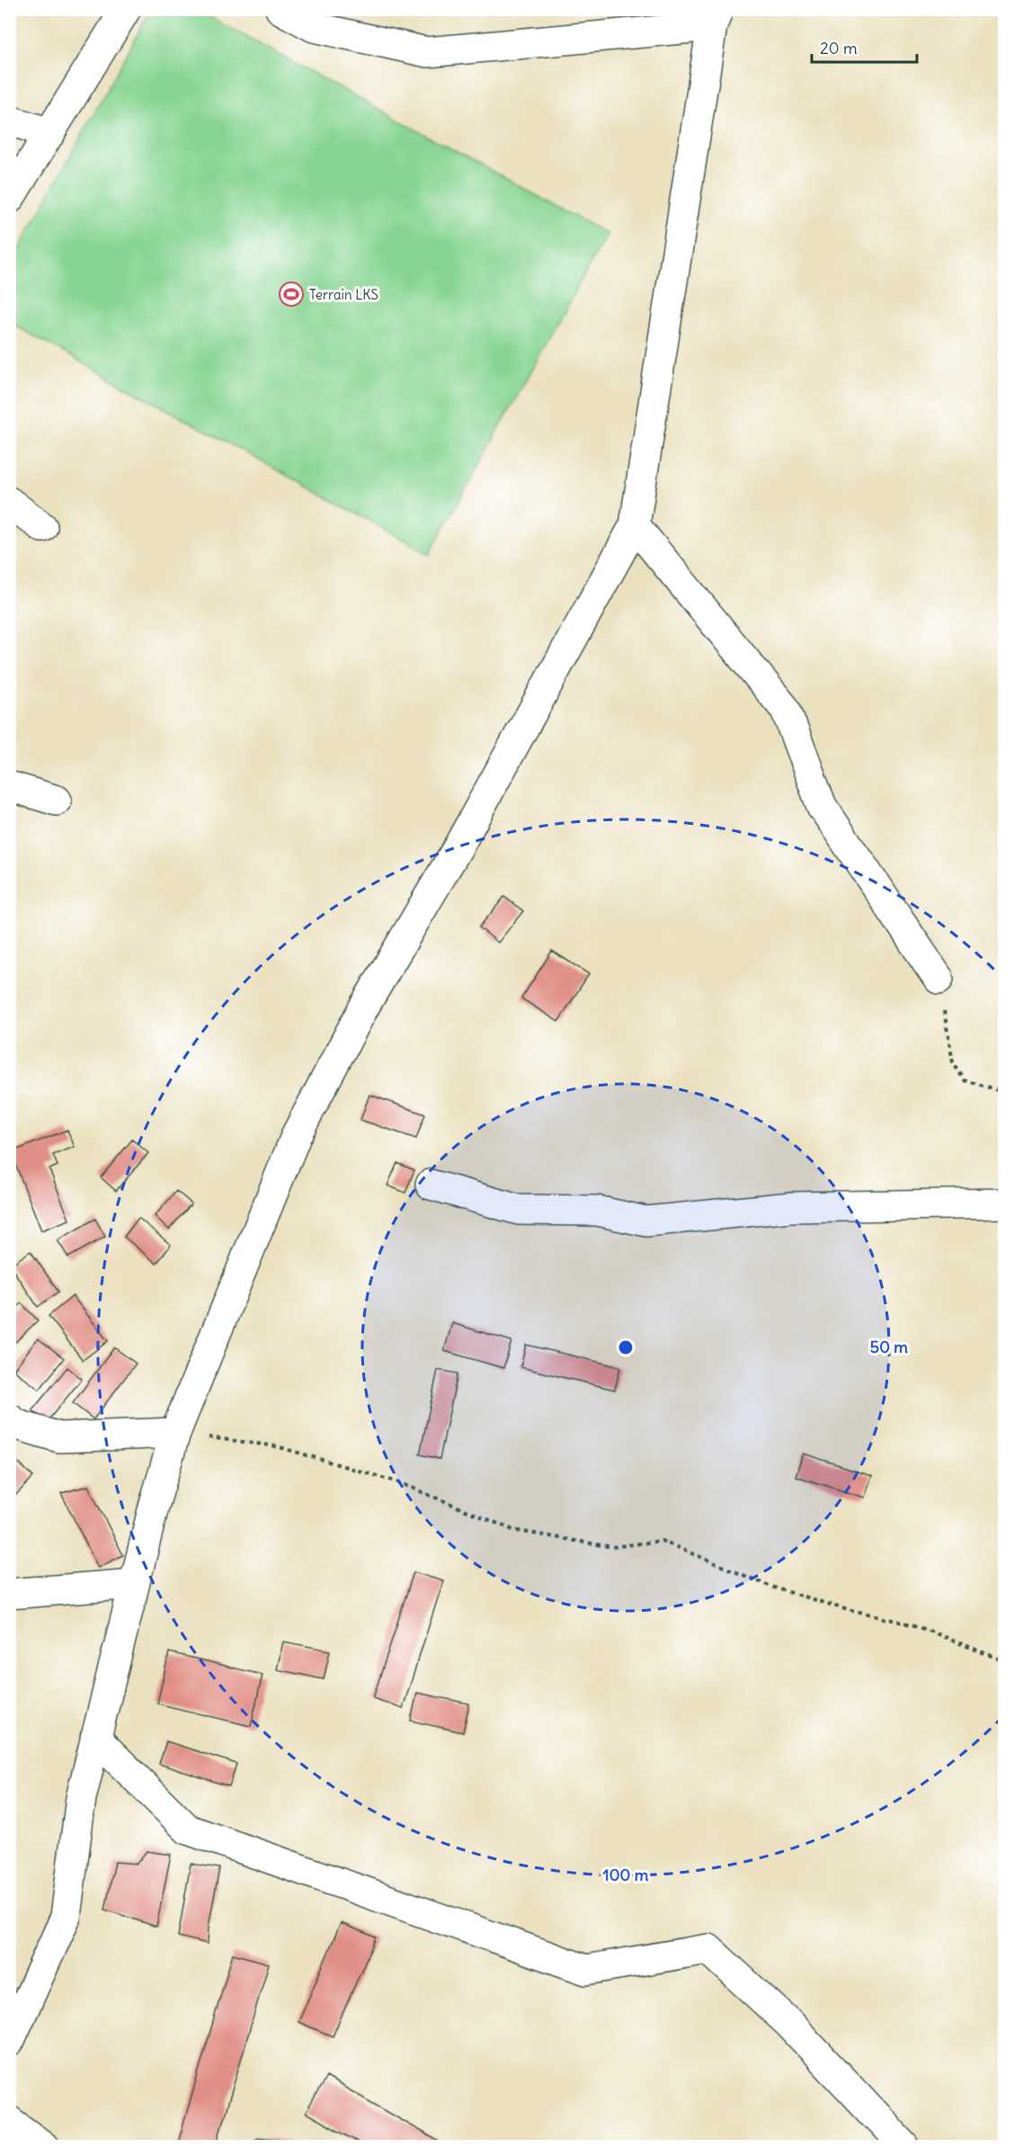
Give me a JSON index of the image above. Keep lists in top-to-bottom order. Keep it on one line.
{"places":{"sports":["Terrain LKS"]},"scale_bar":"20 m","rings":["50 m","100 m"]}
